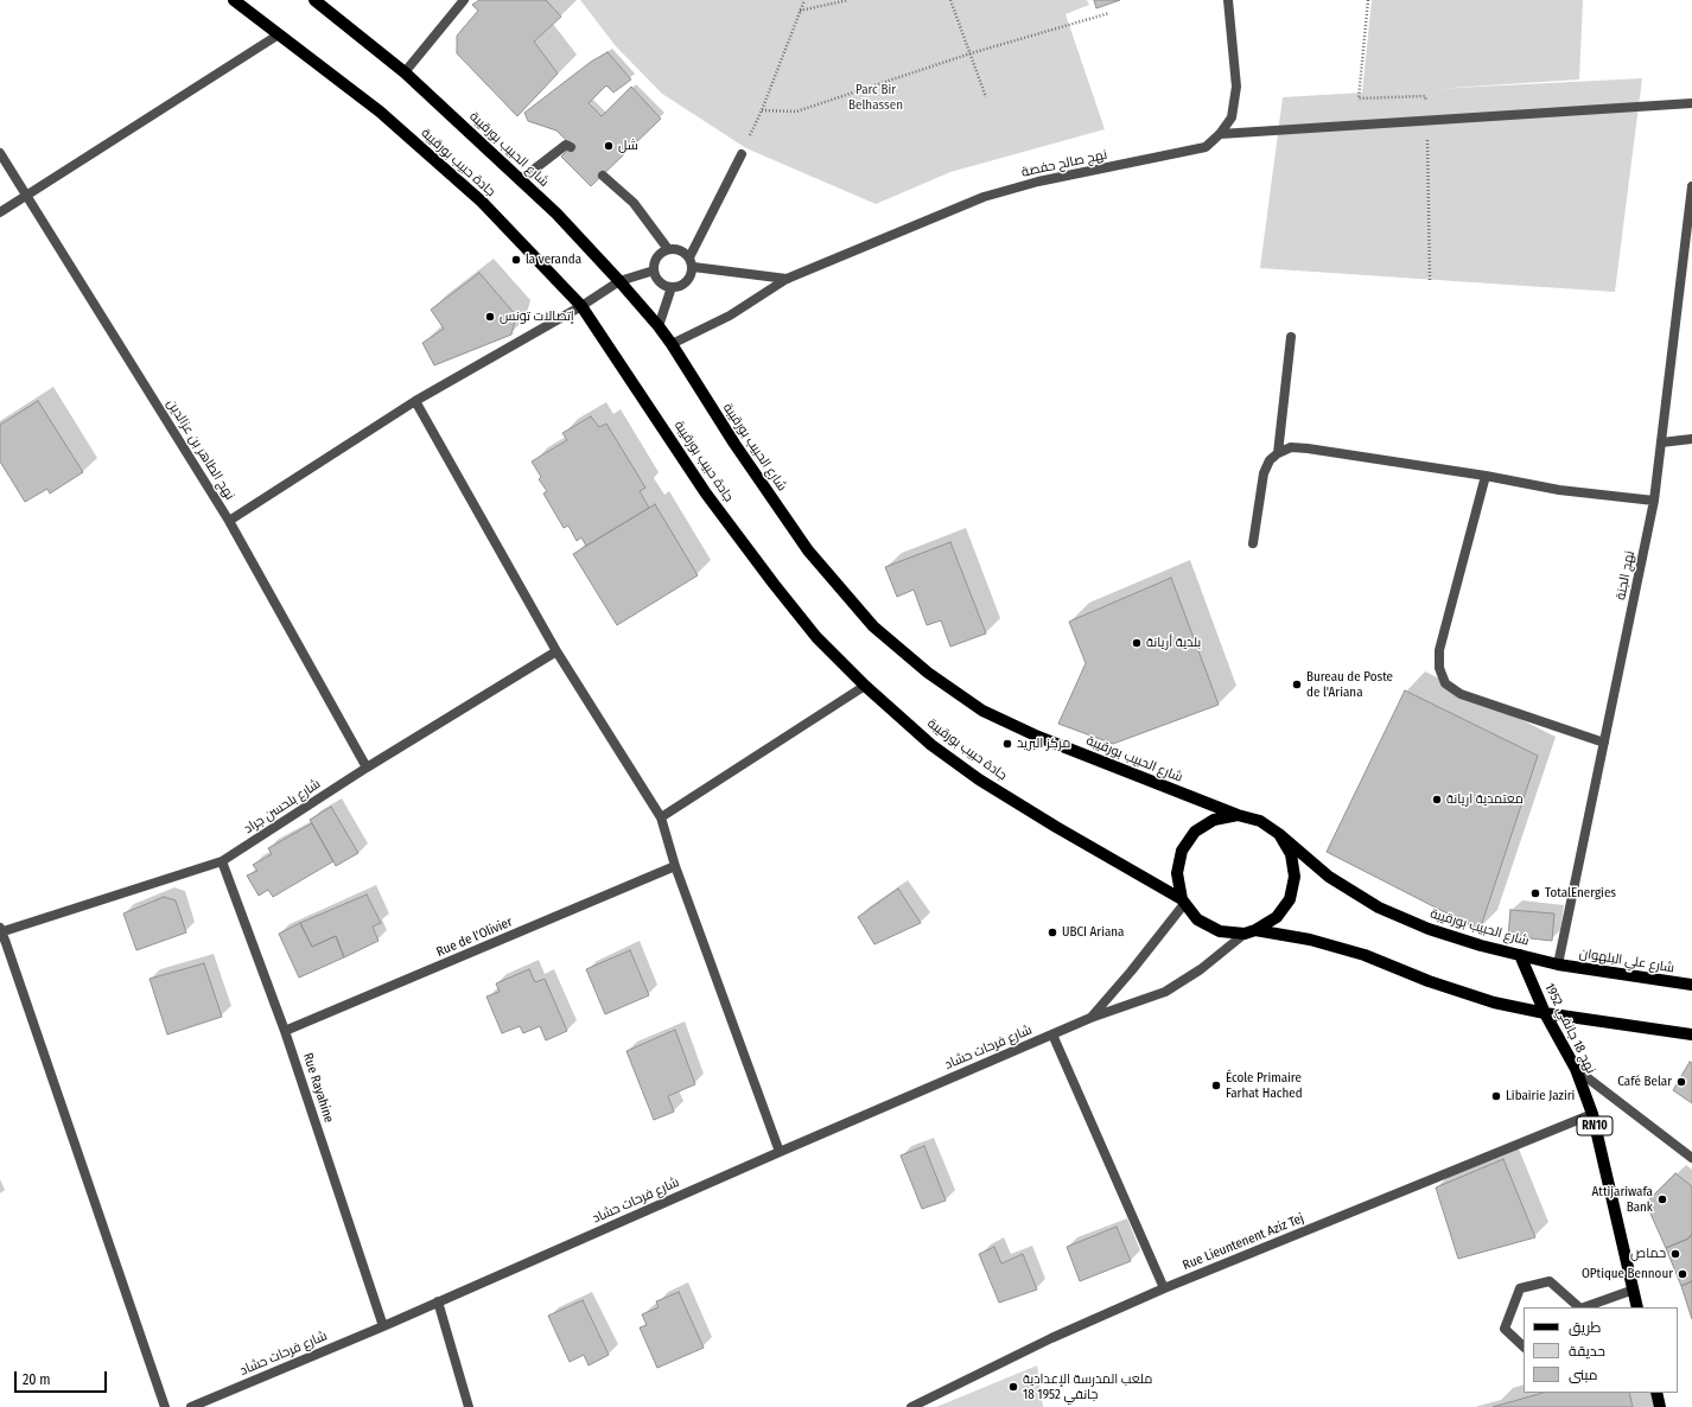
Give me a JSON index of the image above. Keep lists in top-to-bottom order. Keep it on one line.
{"streets":{"main road":["شارع الحبيب بورقيبة","جادة حبيب بورقيبة","شارع علي البلهوان","نهج 18 جانفي 1952","RN10"],"street":["نهج صالح حفصة","نهج الطاهر بن عزالدين","نهج الجنة","شارع بلحسن جراد","Rue de l'Olivier","شارع فرحات حشاد","Rue Rayahine","Rue Lieuntenent Aziz Tej"]},"crossings":[["شارع الحبيب بورقيبة","جادة حبيب بورقيبة"],["شارع الحبيب بورقيبة","نهج صالح حفصة"],["شارع الحبيب بورقيبة","نهج الجنة"],["شارع الحبيب بورقيبة","شارع علي البلهوان"],["شارع الحبيب بورقيبة","نهج 18 جانفي 1952"],["شارع الحبيب بورقيبة","شارع فرحات حشاد"],["جادة حبيب بورقيبة","شارع فرحات حشاد"],["نهج الطاهر بن عزالدين","شارع بلحسن جراد"],["نهج الجنة","شارع علي البلهوان"],["شارع بلحسن جراد","Rue Rayahine"],["Rue de l'Olivier","Rue Rayahine"],["نهج 18 جانفي 1952","Rue Lieuntenent Aziz Tej"],["شارع فرحات حشاد","Rue Rayahine"]],"parks":["Parc Bir Belhassen"],"places":["شل","la veranda","إتصالات تونس","بلدية أريانة","Bureau de Poste de l'Ariana","مركز البريد","معتمدية اريانة","TotalEnergies","UBCI Ariana","Café Belar","École Primaire Farhat Hached","Libairie Jaziri","Attijariwafa Bank","حماص","OPtique Bennour","ملعب المدرسة الإعدادية 18 جانفي 1952"],"legend":["طريق","حديقة","مبنى"],"scale_bar":"20 m"}
